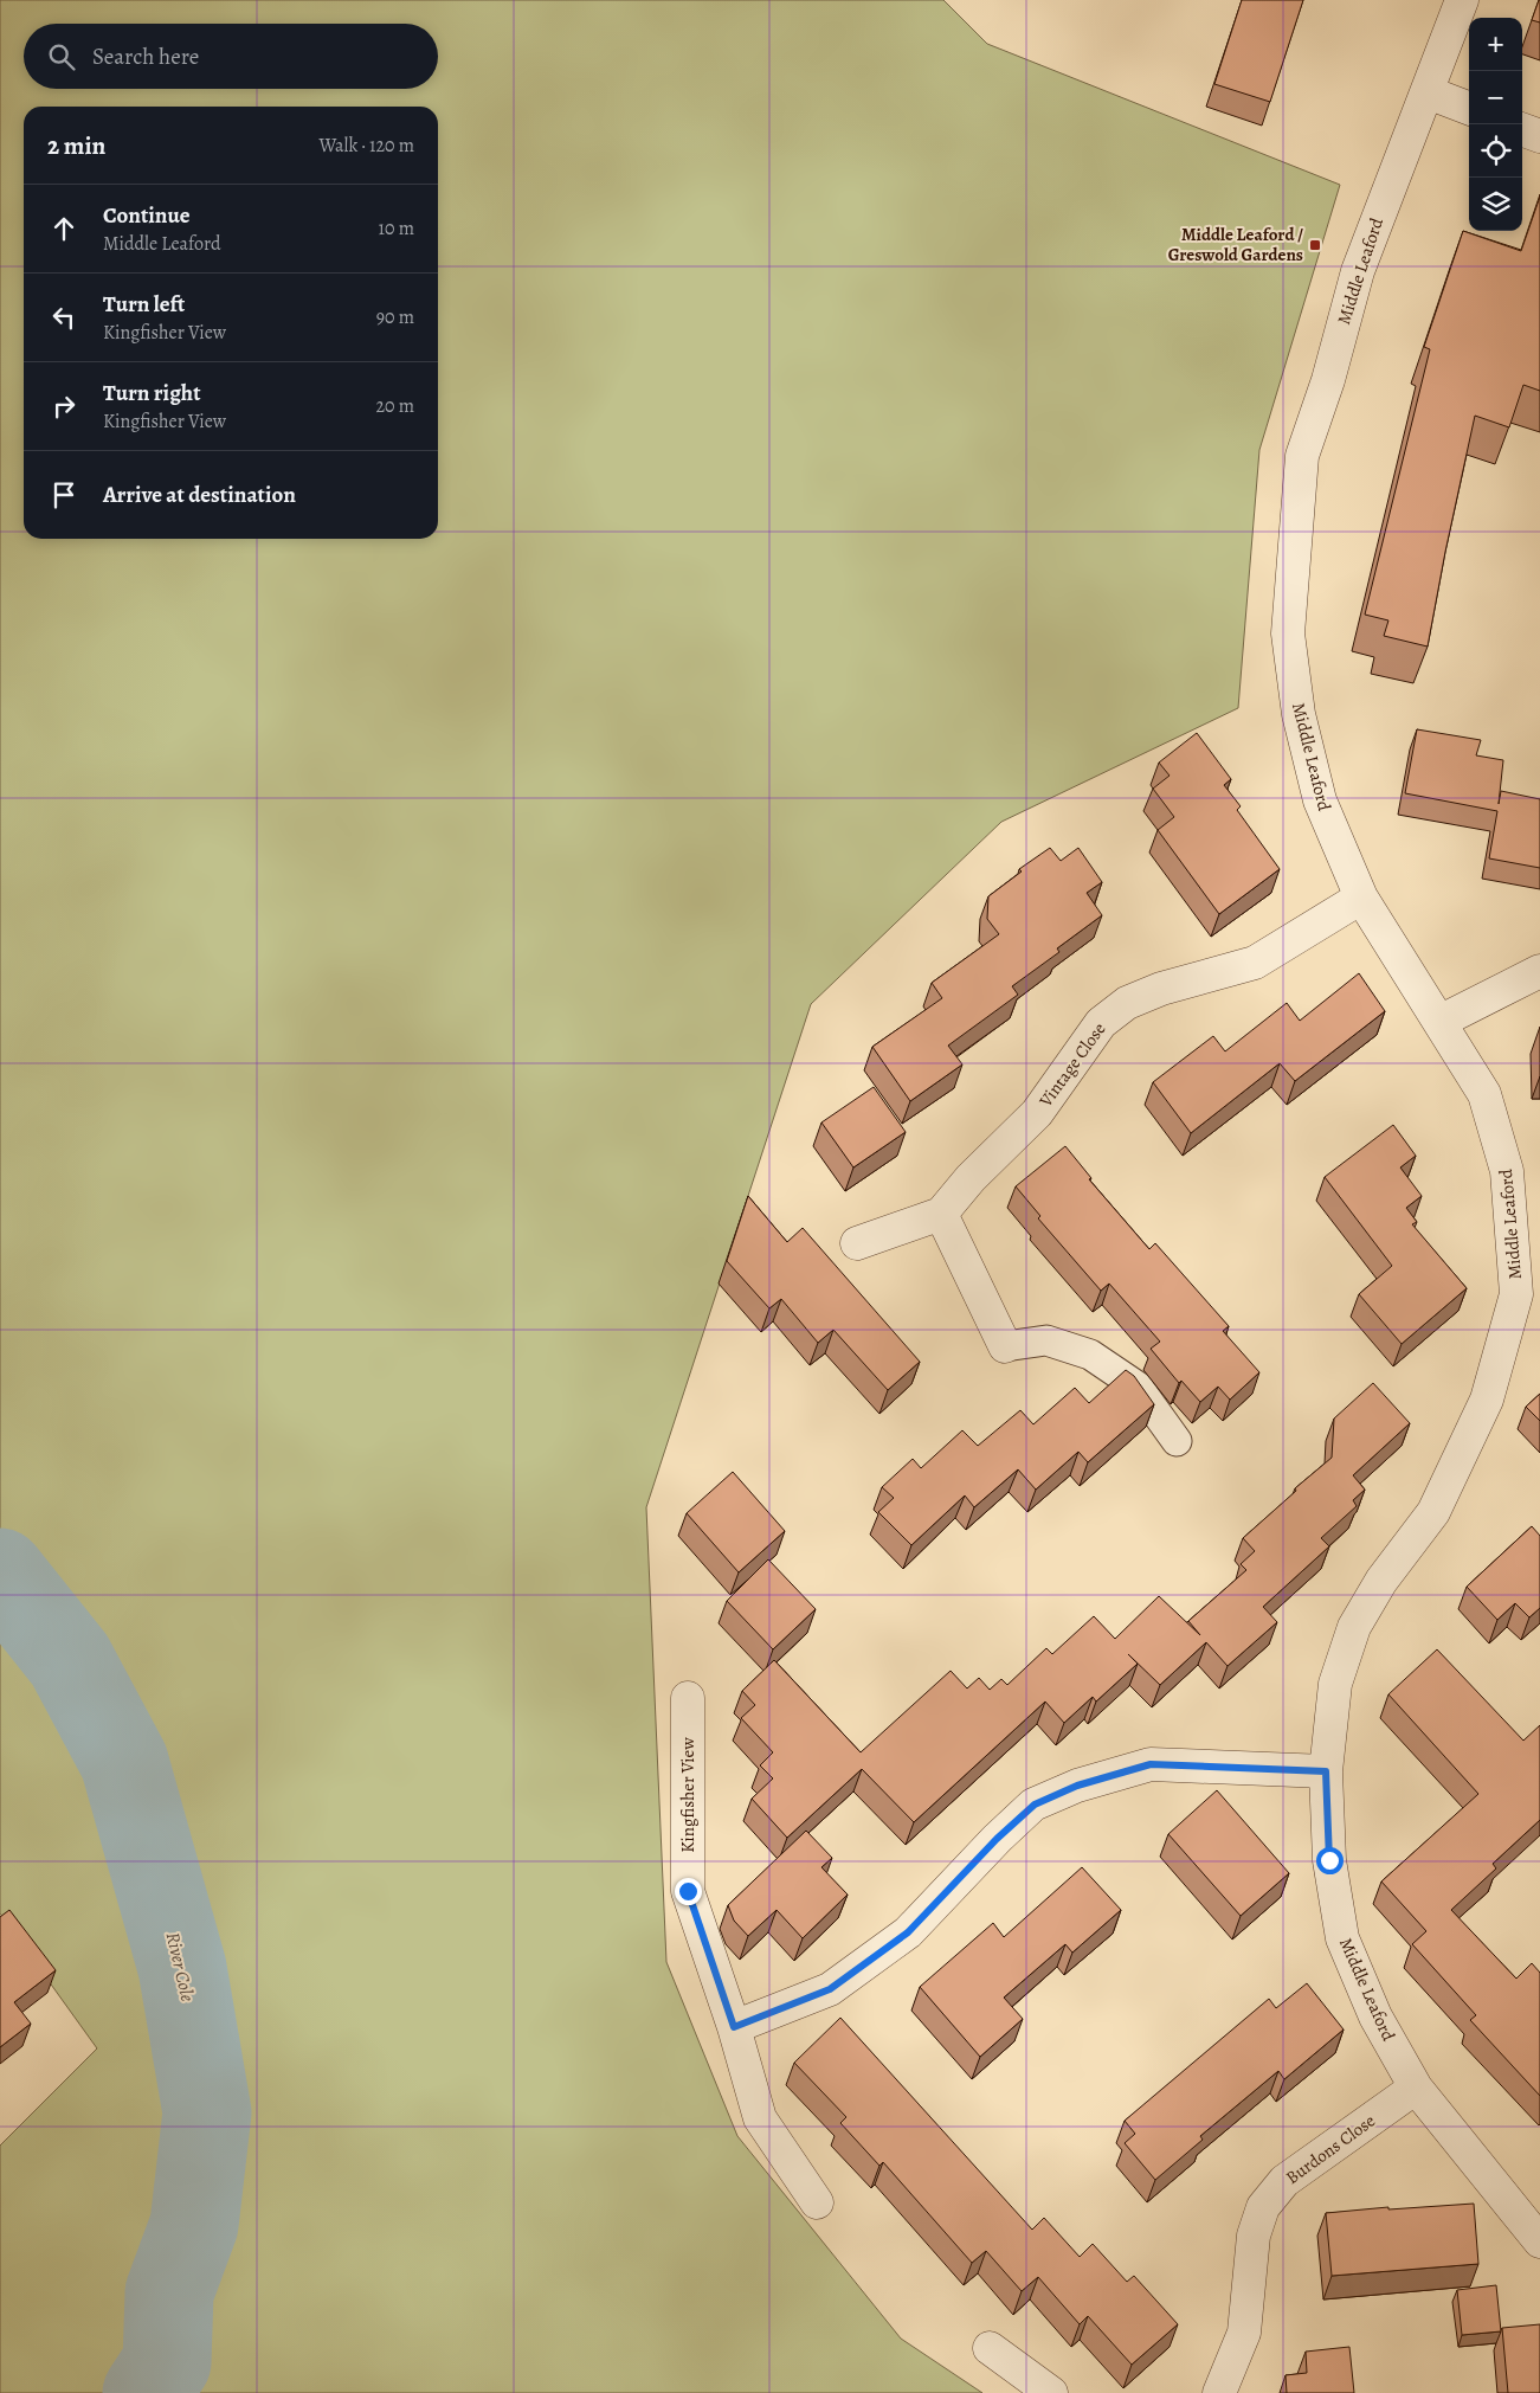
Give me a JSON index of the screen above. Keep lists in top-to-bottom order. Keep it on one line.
{"streets":{"street":["Middle Leaford","Vintage Close","Kingfisher View","Burdons Close"]},"crossings":[["Middle Leaford","Vintage Close"],["Middle Leaford","Burdons Close"]],"water":["River Cole"],"places":{"transit":["Middle Leaford / Greswold Gardens"]},"page":{"map_buttons":["+","−"],"search":"Search here","heading":["2 min","Walk · 120 m"],"list":[["Continue","Middle Leaford","10 m"],["Turn left","Kingfisher View","90 m"],["Turn right","Kingfisher View","20 m"],"Arrive at destination"]}}
